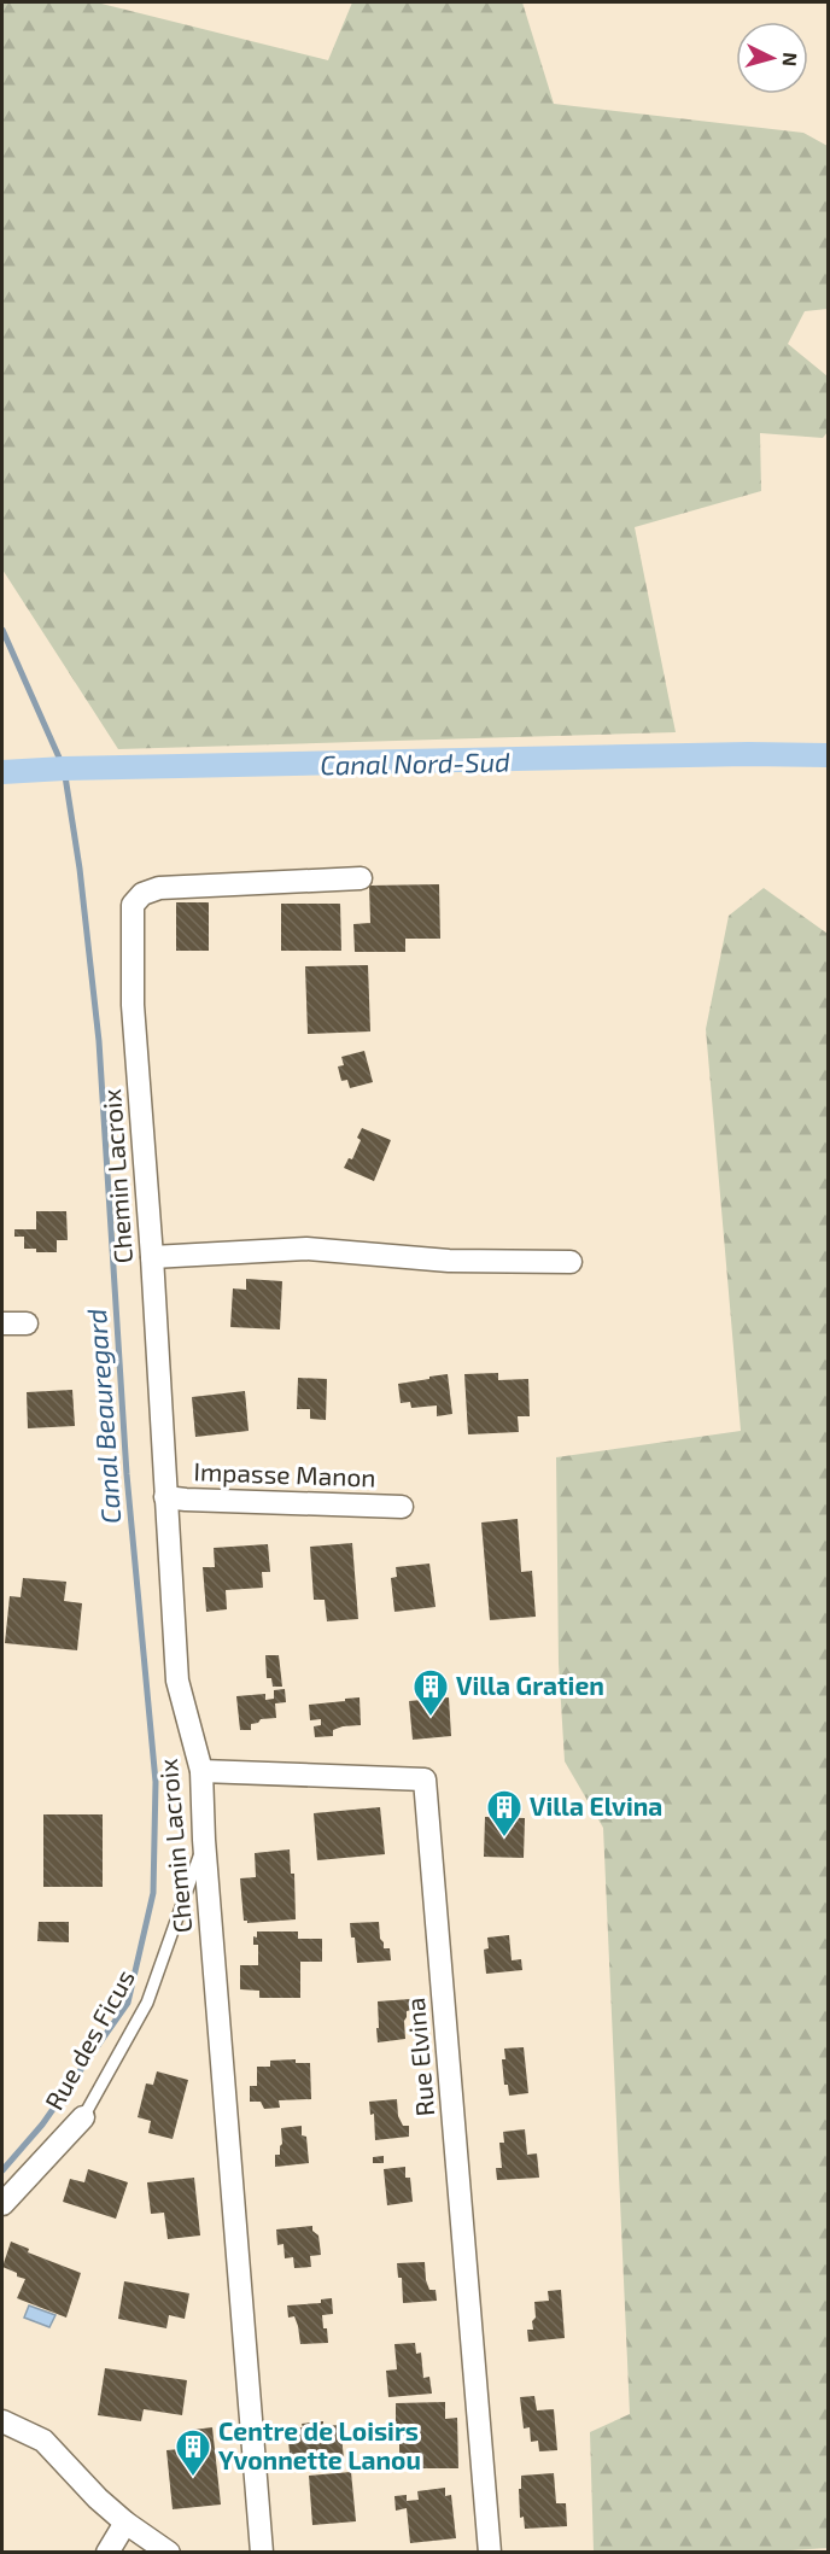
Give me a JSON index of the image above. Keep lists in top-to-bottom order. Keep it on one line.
{"streets":{"street":["Chemin Lacroix","Impasse Manon","Rue des Ficus","Rue Elvina"]},"crossings":[["Chemin Lacroix","Impasse Manon"],["Chemin Lacroix","Rue des Ficus"],["Chemin Lacroix","Rue Elvina"]],"water":["Canal Nord-Sud","Canal Beauregard"],"places":{"building":["Villa Gratien","Villa Elvina","Centre de Loisirs Yvonnette Lanou"]},"north":"right"}
